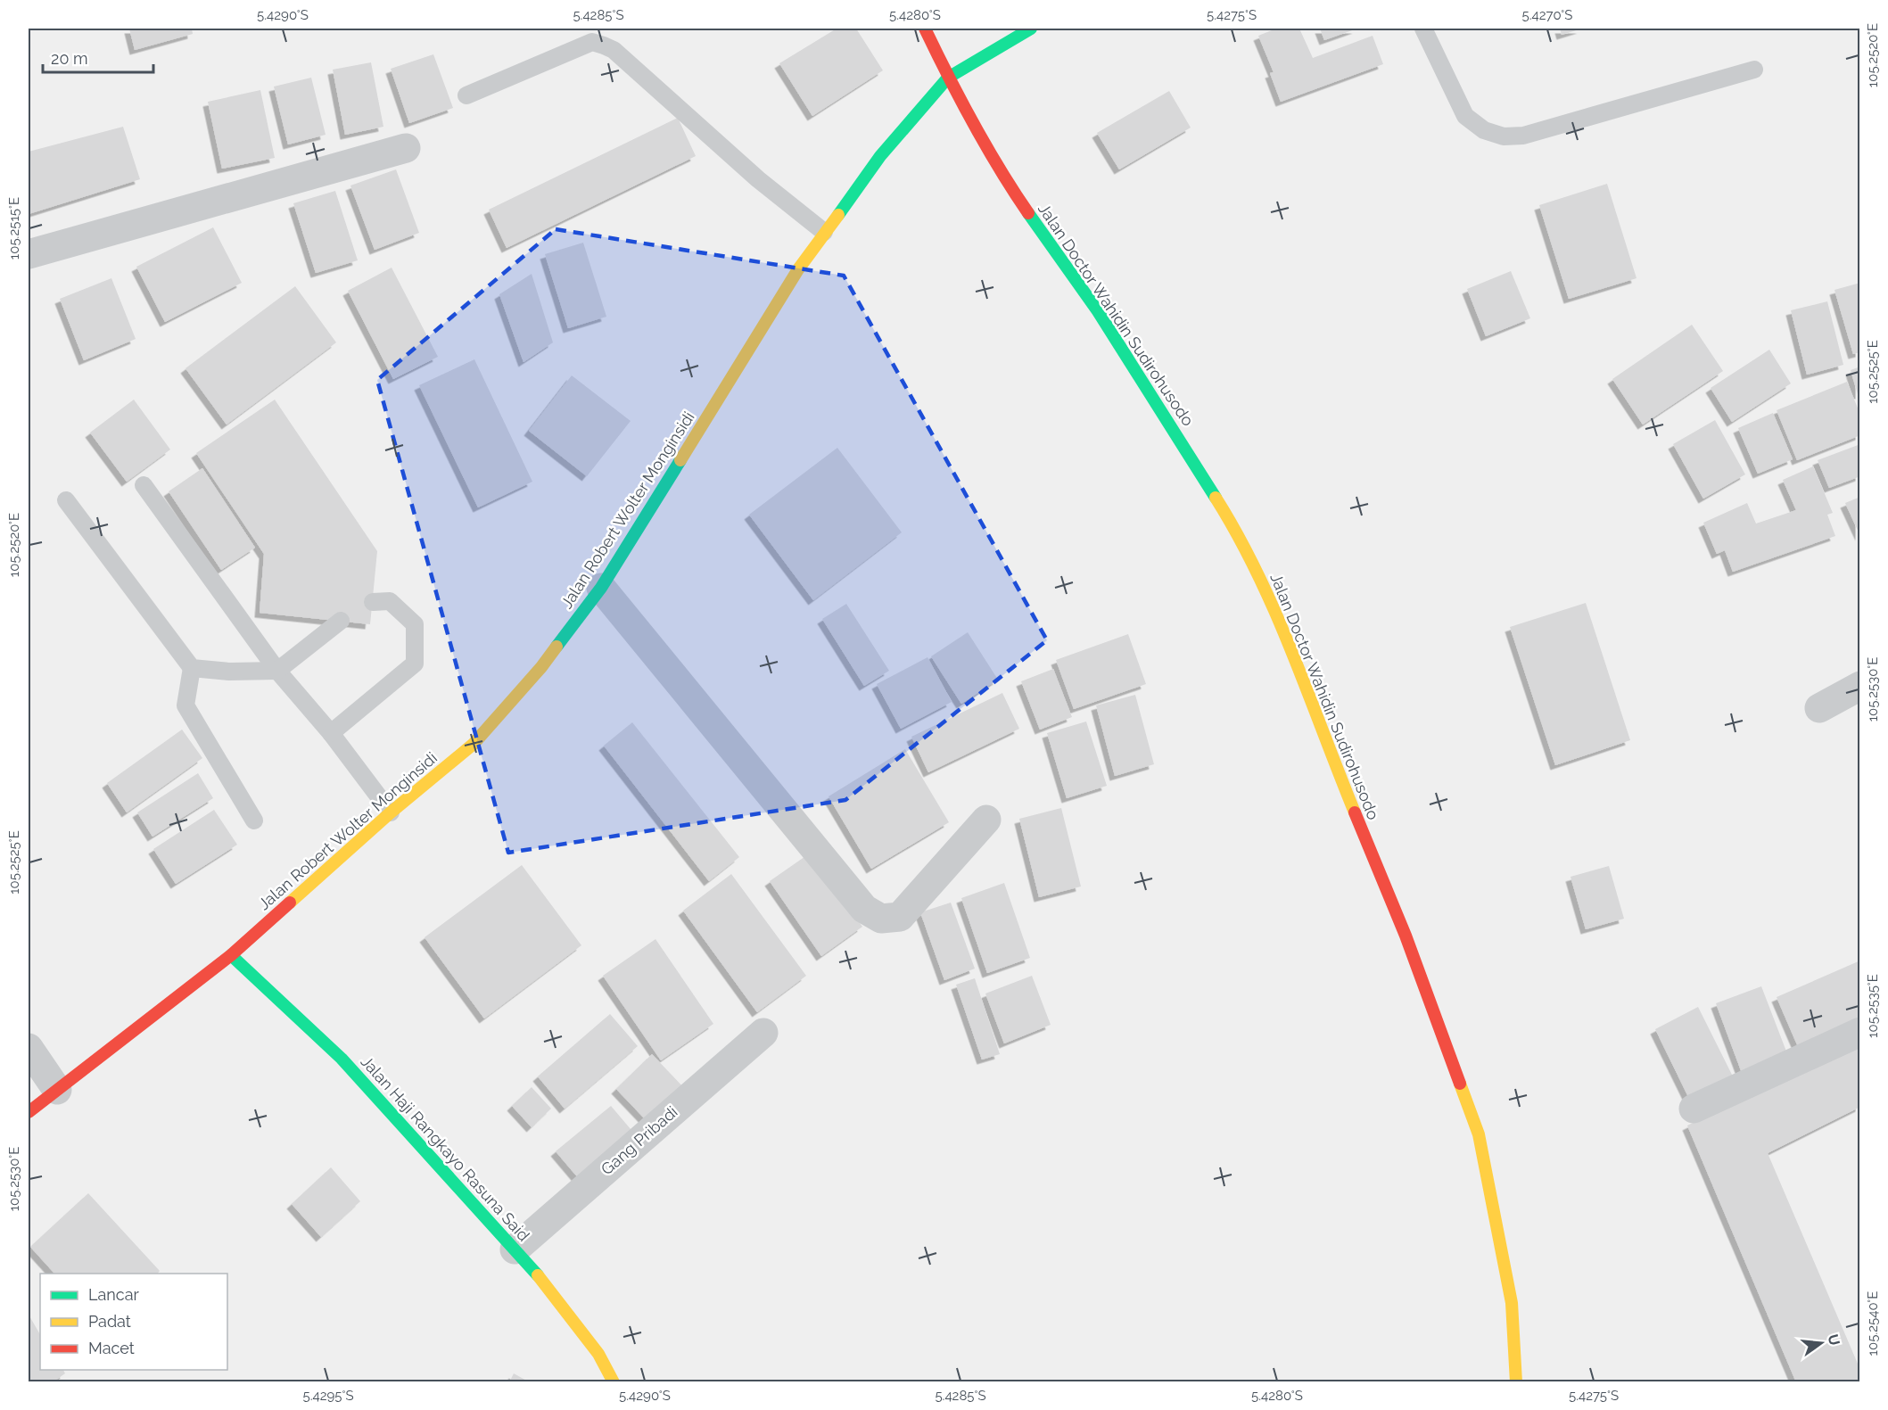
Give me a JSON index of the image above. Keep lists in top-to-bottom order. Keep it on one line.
{"streets":{"main road":["Jalan Doctor Wahidin Sudirohusodo","Jalan Robert Wolter Monginsidi","Jalan Haji Rangkayo Rasuna Said"],"street":["Gang Pribadi"]},"crossings":[["Jalan Doctor Wahidin Sudirohusodo","Jalan Robert Wolter Monginsidi"],["Jalan Robert Wolter Monginsidi","Jalan Haji Rangkayo Rasuna Said"],["Gang Pribadi","Jalan Haji Rangkayo Rasuna Said"]],"legend":["Lancar","Padat","Macet"],"scale_bar":"20 m","north":"right","coordinates":["5.4290°S","5.4285°S","5.4280°S","5.4275°S","5.4270°S","105.2520°E","105.2515°E","105.2525°E","105.2530°E","105.2535°E","105.2540°E","5.4295°S"]}
